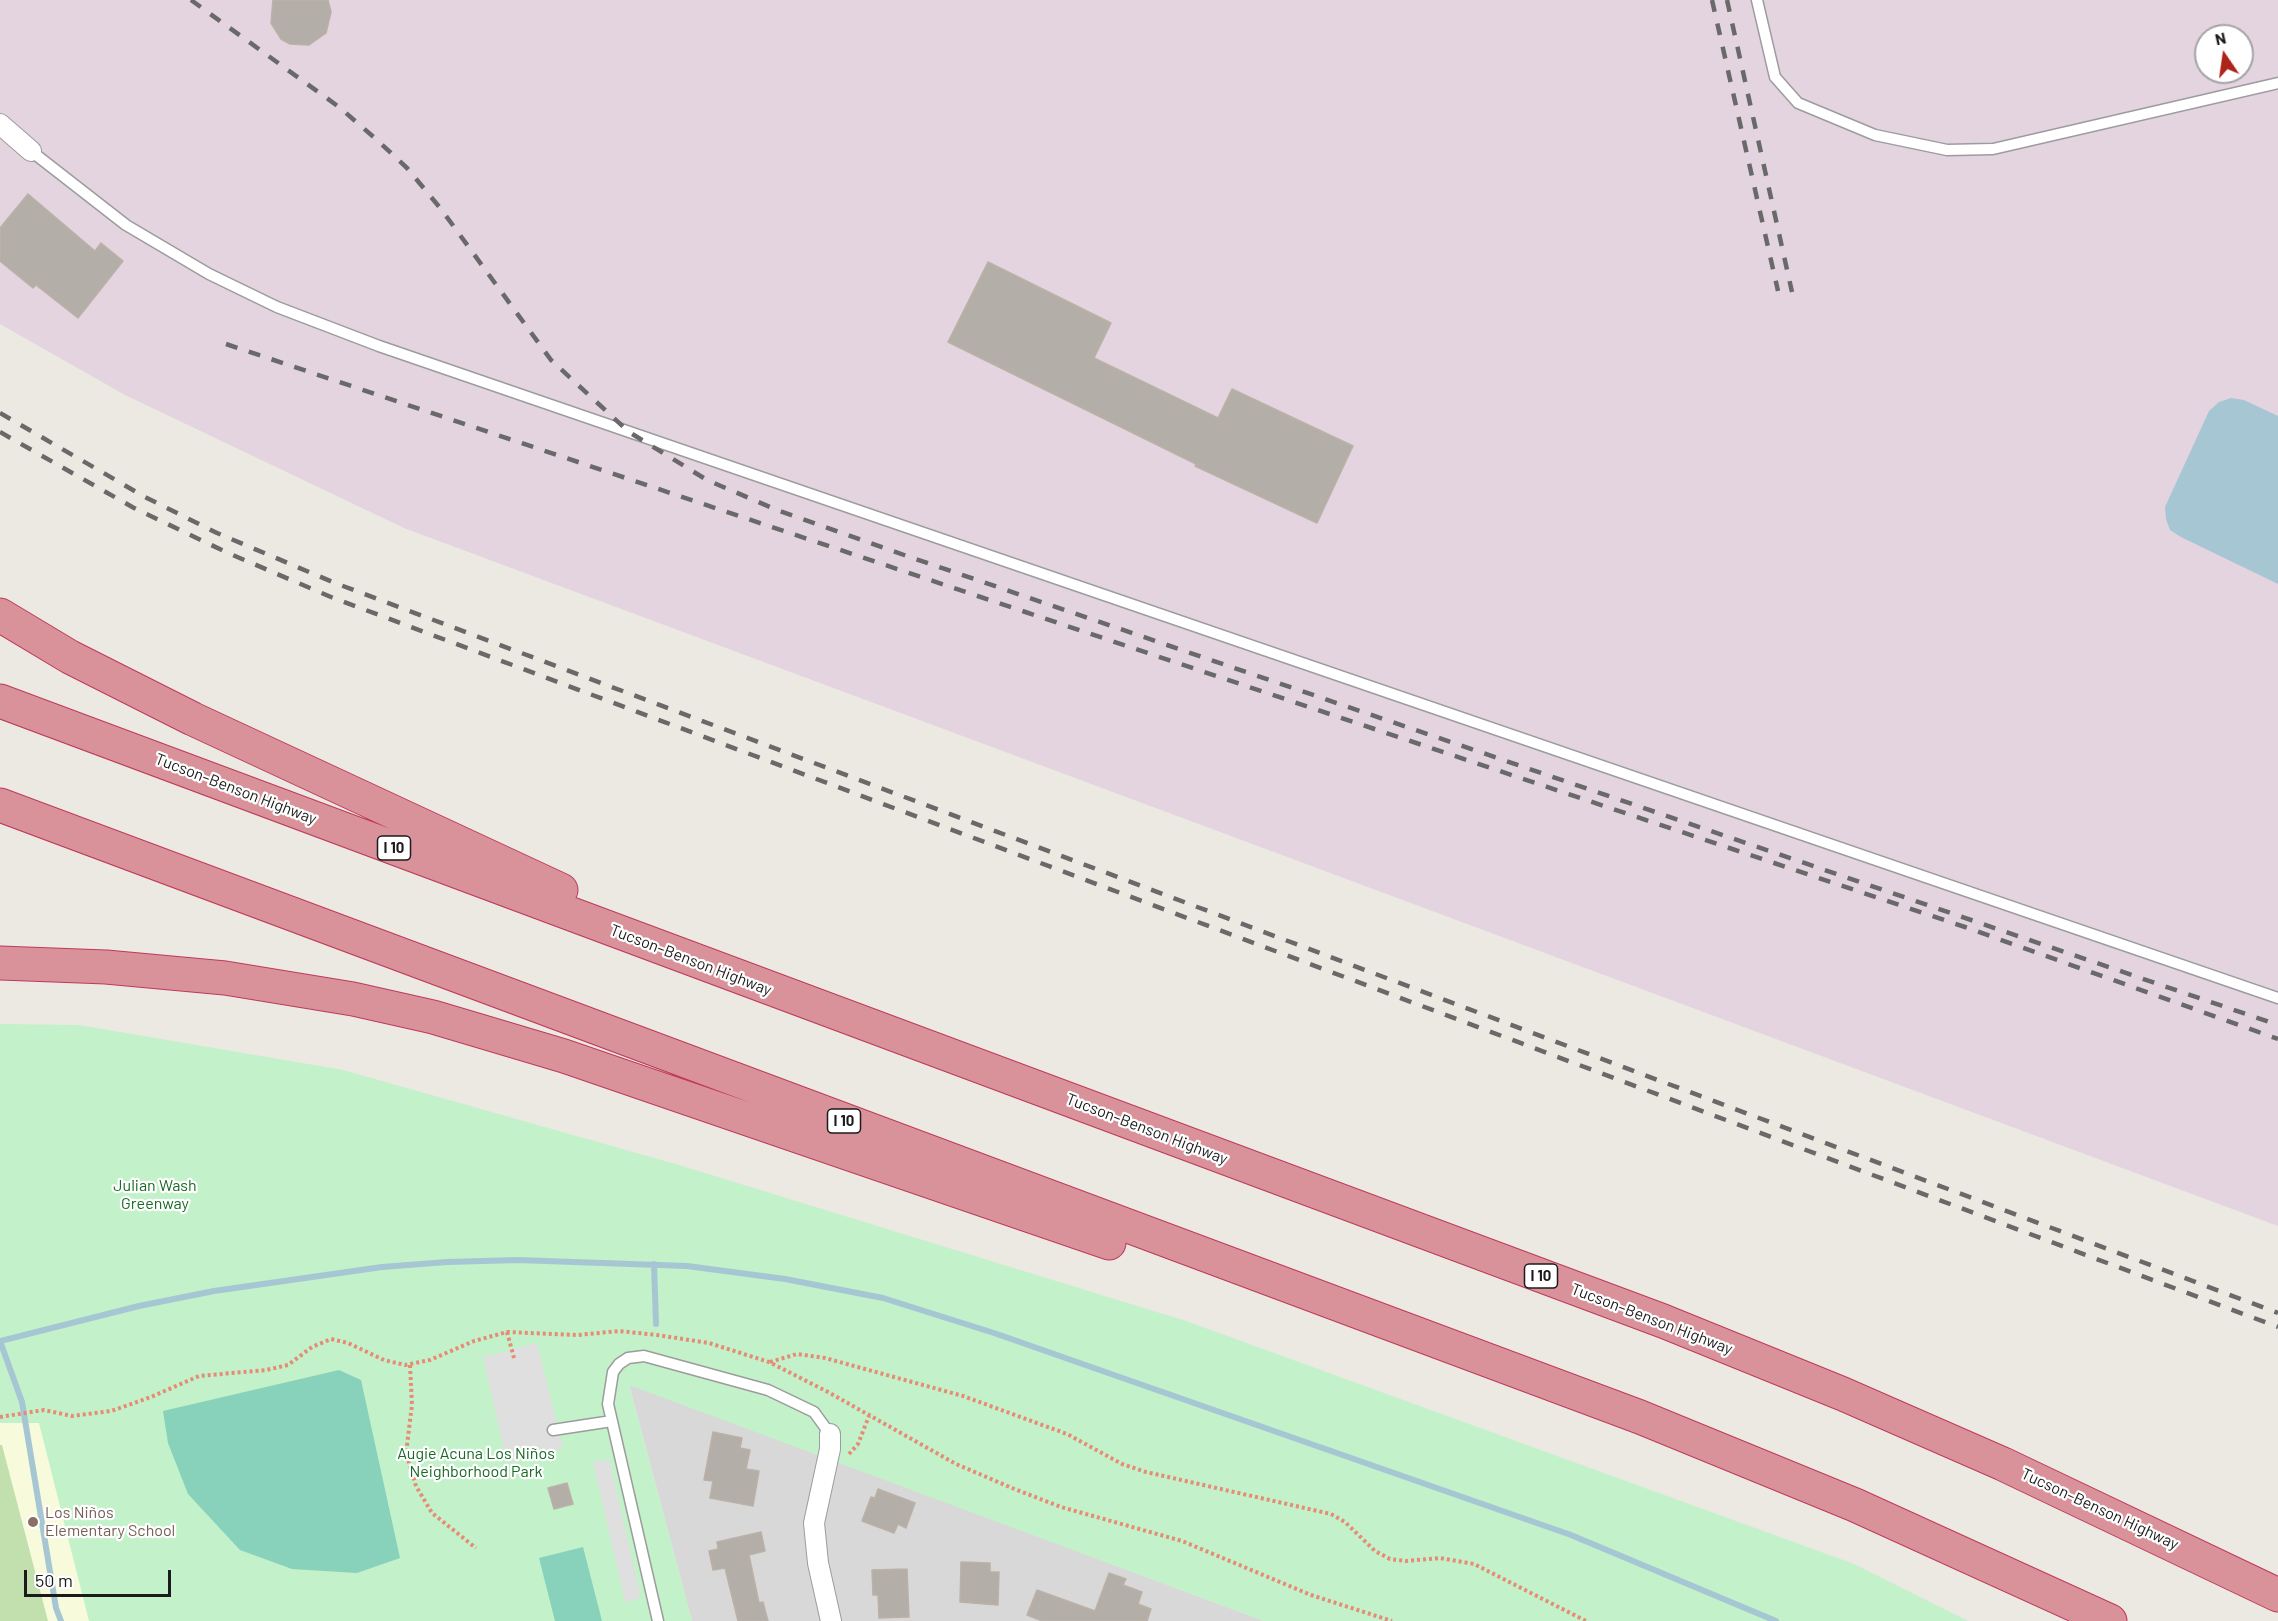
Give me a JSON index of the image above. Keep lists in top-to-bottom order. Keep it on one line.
{"streets":{"highway":["Tucson–Benson Highway","I 10"]},"parks":["Julian Wash Greenway","Augie Acuna Los Niños Neighborhood Park"],"places":["Los Niños Elementary School"],"scale_bar":"50 m","north":"top"}
